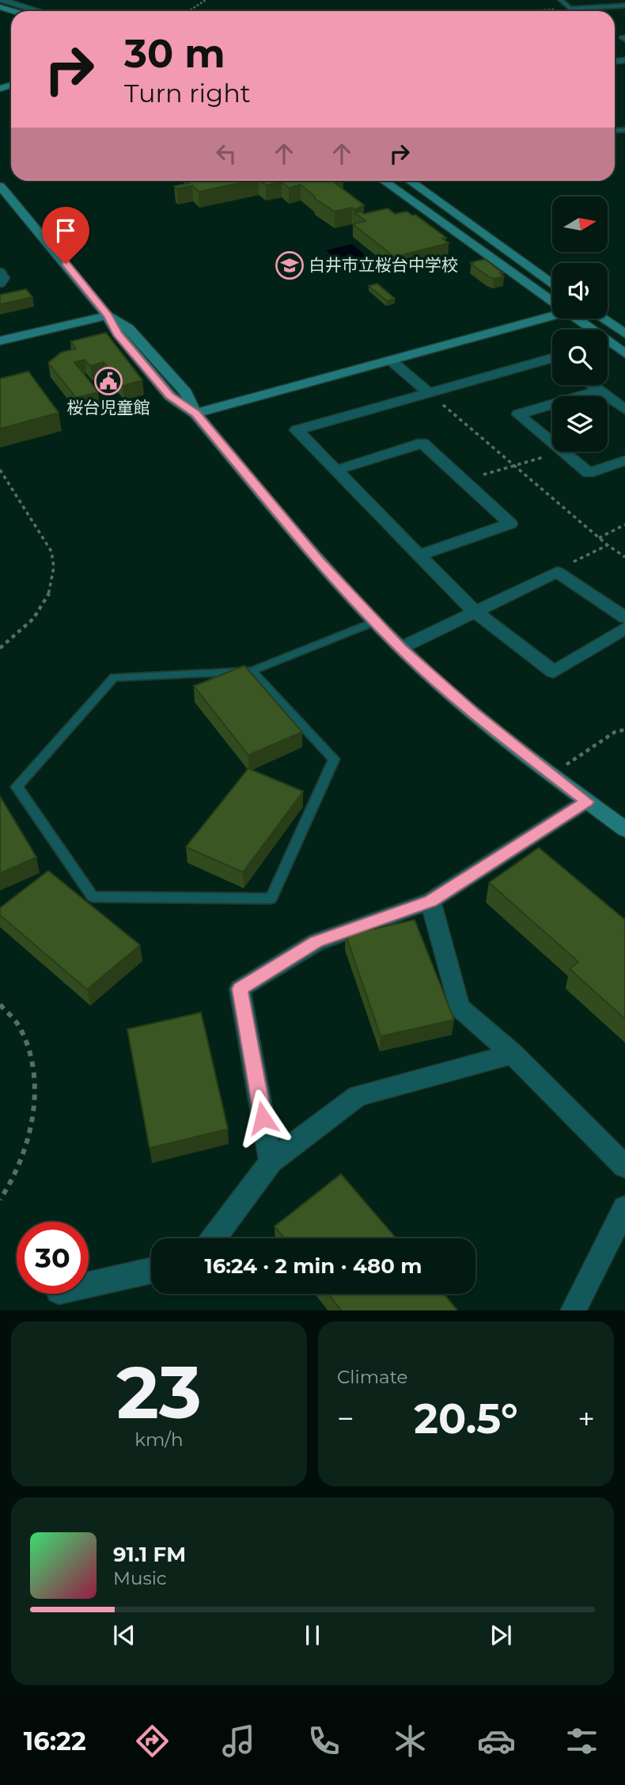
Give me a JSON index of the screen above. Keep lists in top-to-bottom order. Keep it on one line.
{"places":{"school or university":["白井市立桜台中学校"],"public building":["桜台児童館"]},"north":"right","page":{"turn":["30 m","Turn right"],"limit":"30","trip":"16:24 · 2 min · 480 m","tile":[["23","km/h"],"Climate"],"heat":["−","20.5°","+"],"song":["91.1 FM","Music"],"tabs":"16:22"}}
